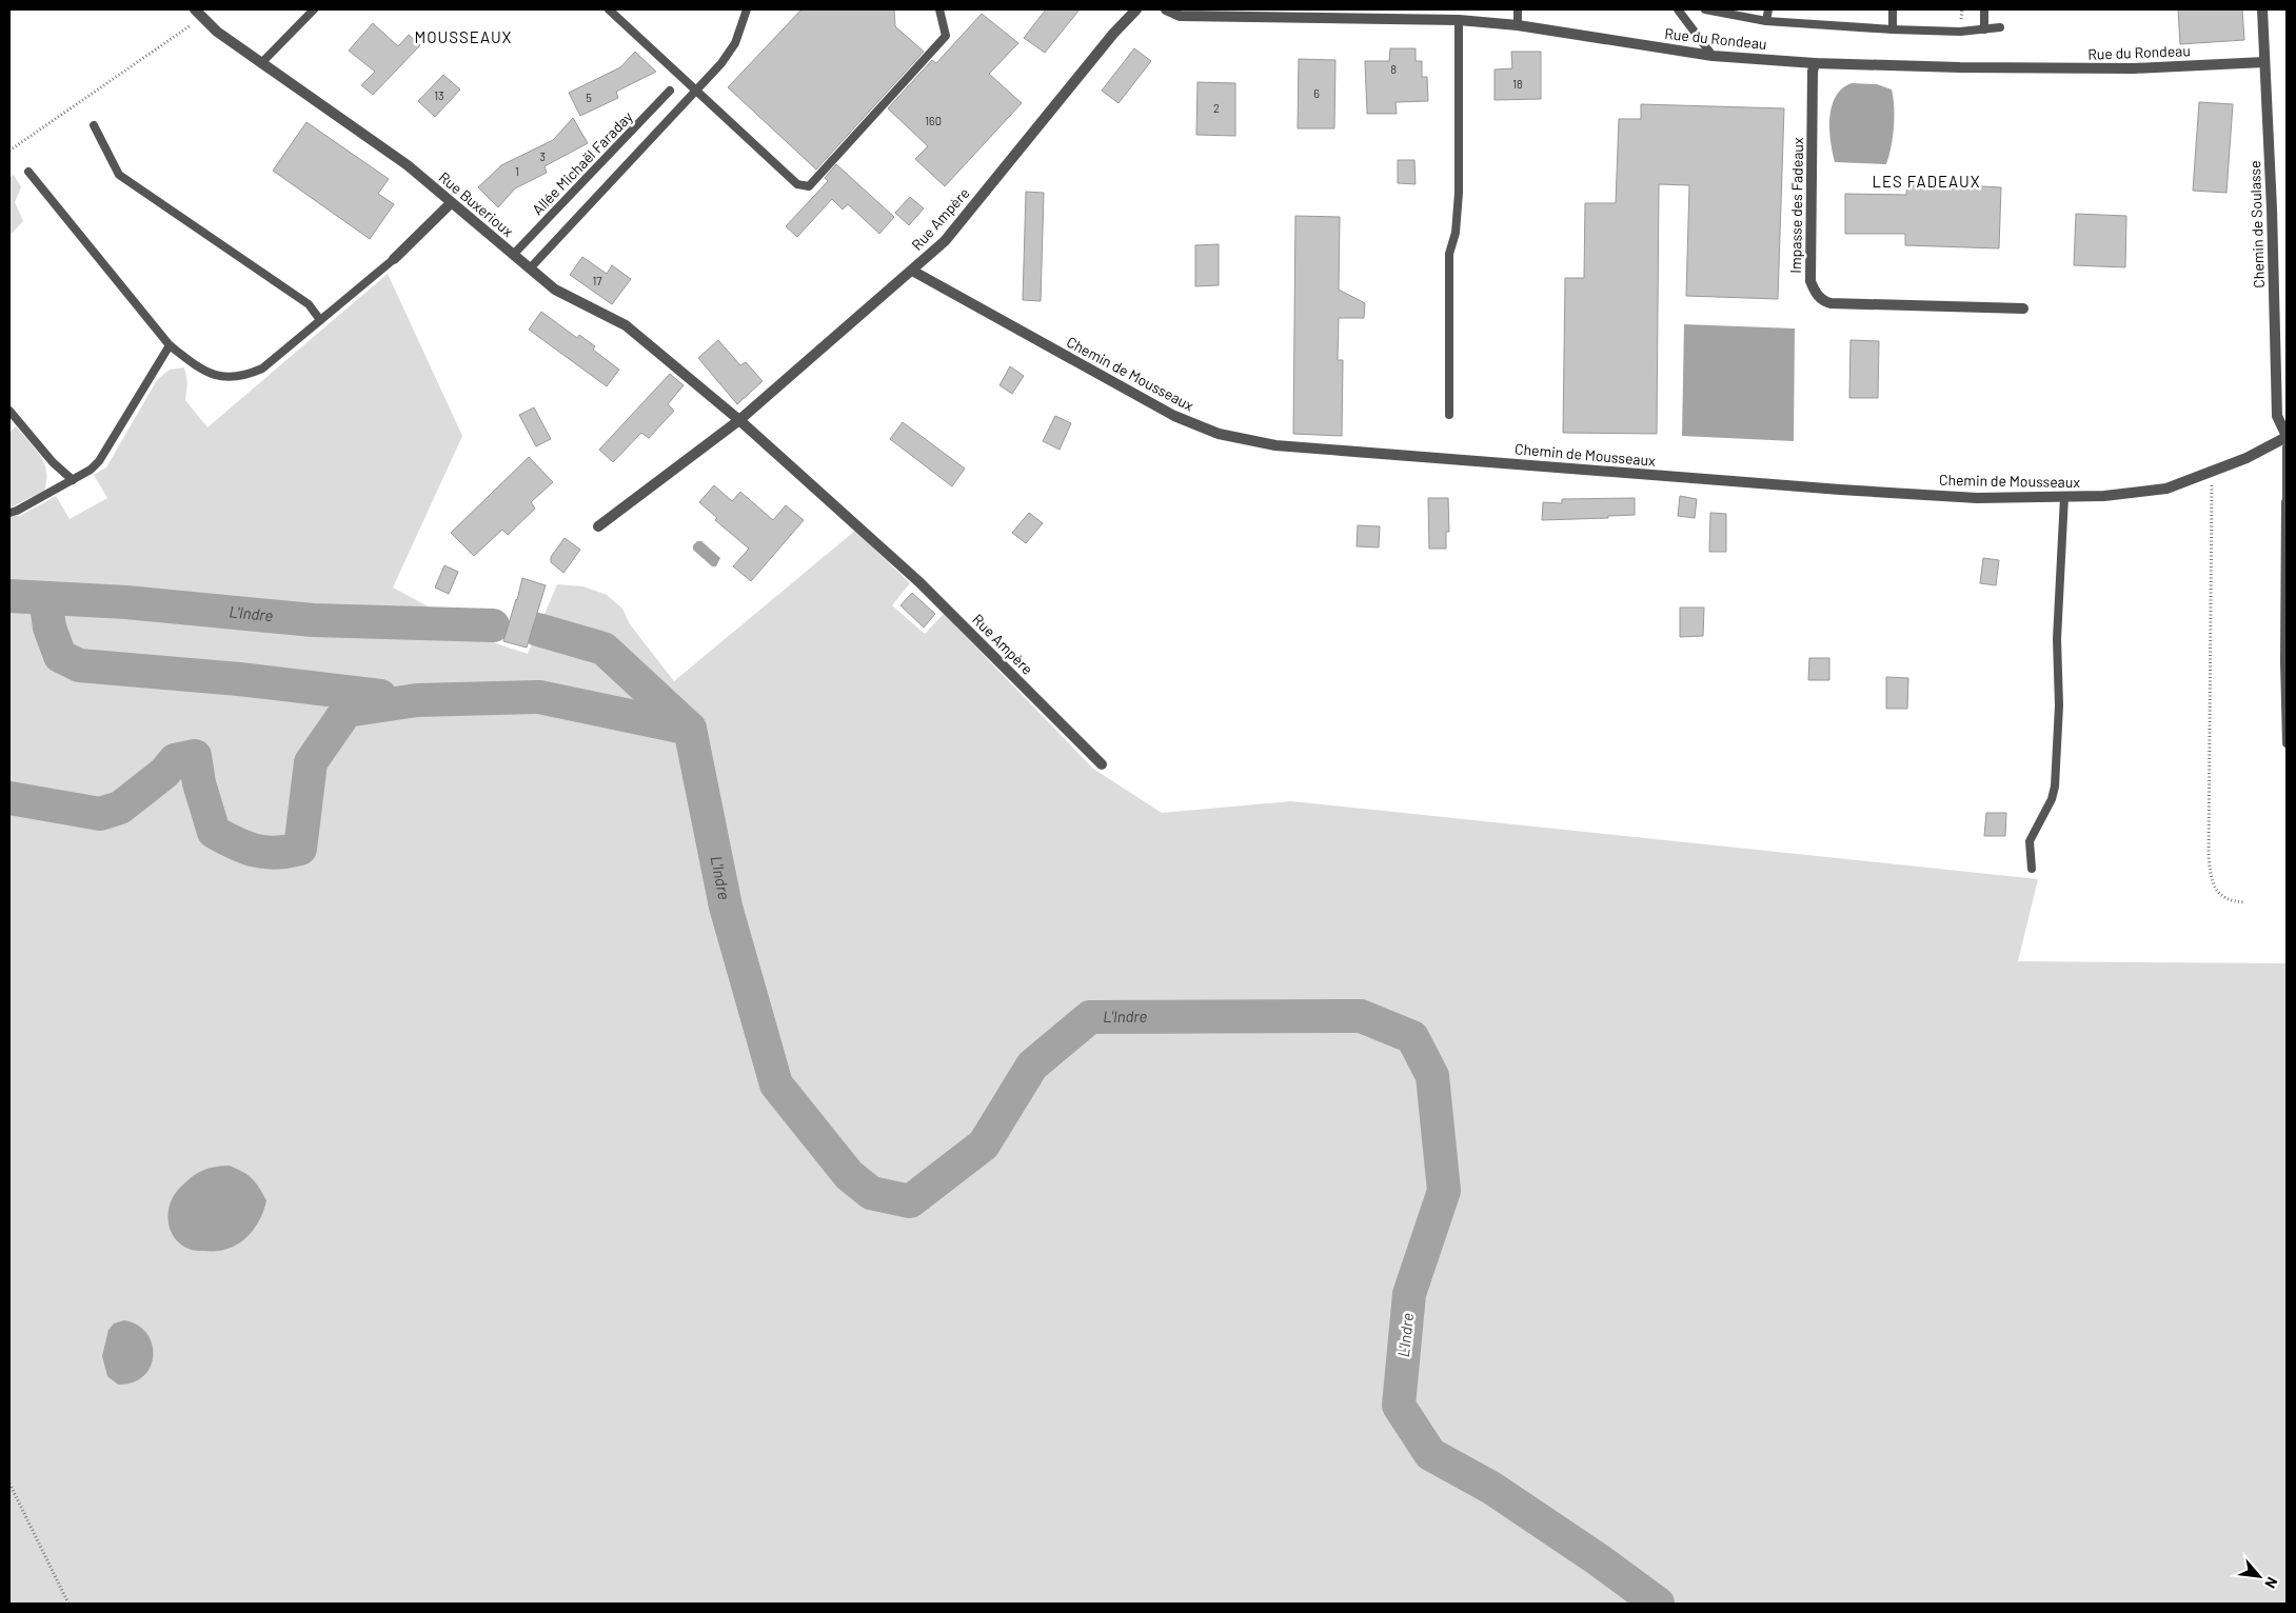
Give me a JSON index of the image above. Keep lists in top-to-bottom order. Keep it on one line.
{"streets":{"street":["Rue du Rondeau","Rue Buxerioux","Impasse des Fadeaux","Rue Ampère","Chemin de Soulasse","Chemin de Mousseaux"],"lane":["Allée Michaël Faraday"]},"crossings":[["Rue du Rondeau","Impasse des Fadeaux"],["Rue du Rondeau","Chemin de Soulasse"],["Allée Michaël Faraday","Rue Buxerioux"],["Rue Buxerioux","Rue Ampère"],["Rue Ampère","Chemin de Mousseaux"],["Chemin de Soulasse","Chemin de Mousseaux"]],"districts":["MOUSSEAUX","LES FADEAUX"],"water":["L'Indre"],"house_numbers":["8","18","6","13","5","2","160","3","1","17"],"north":"bottom right"}
